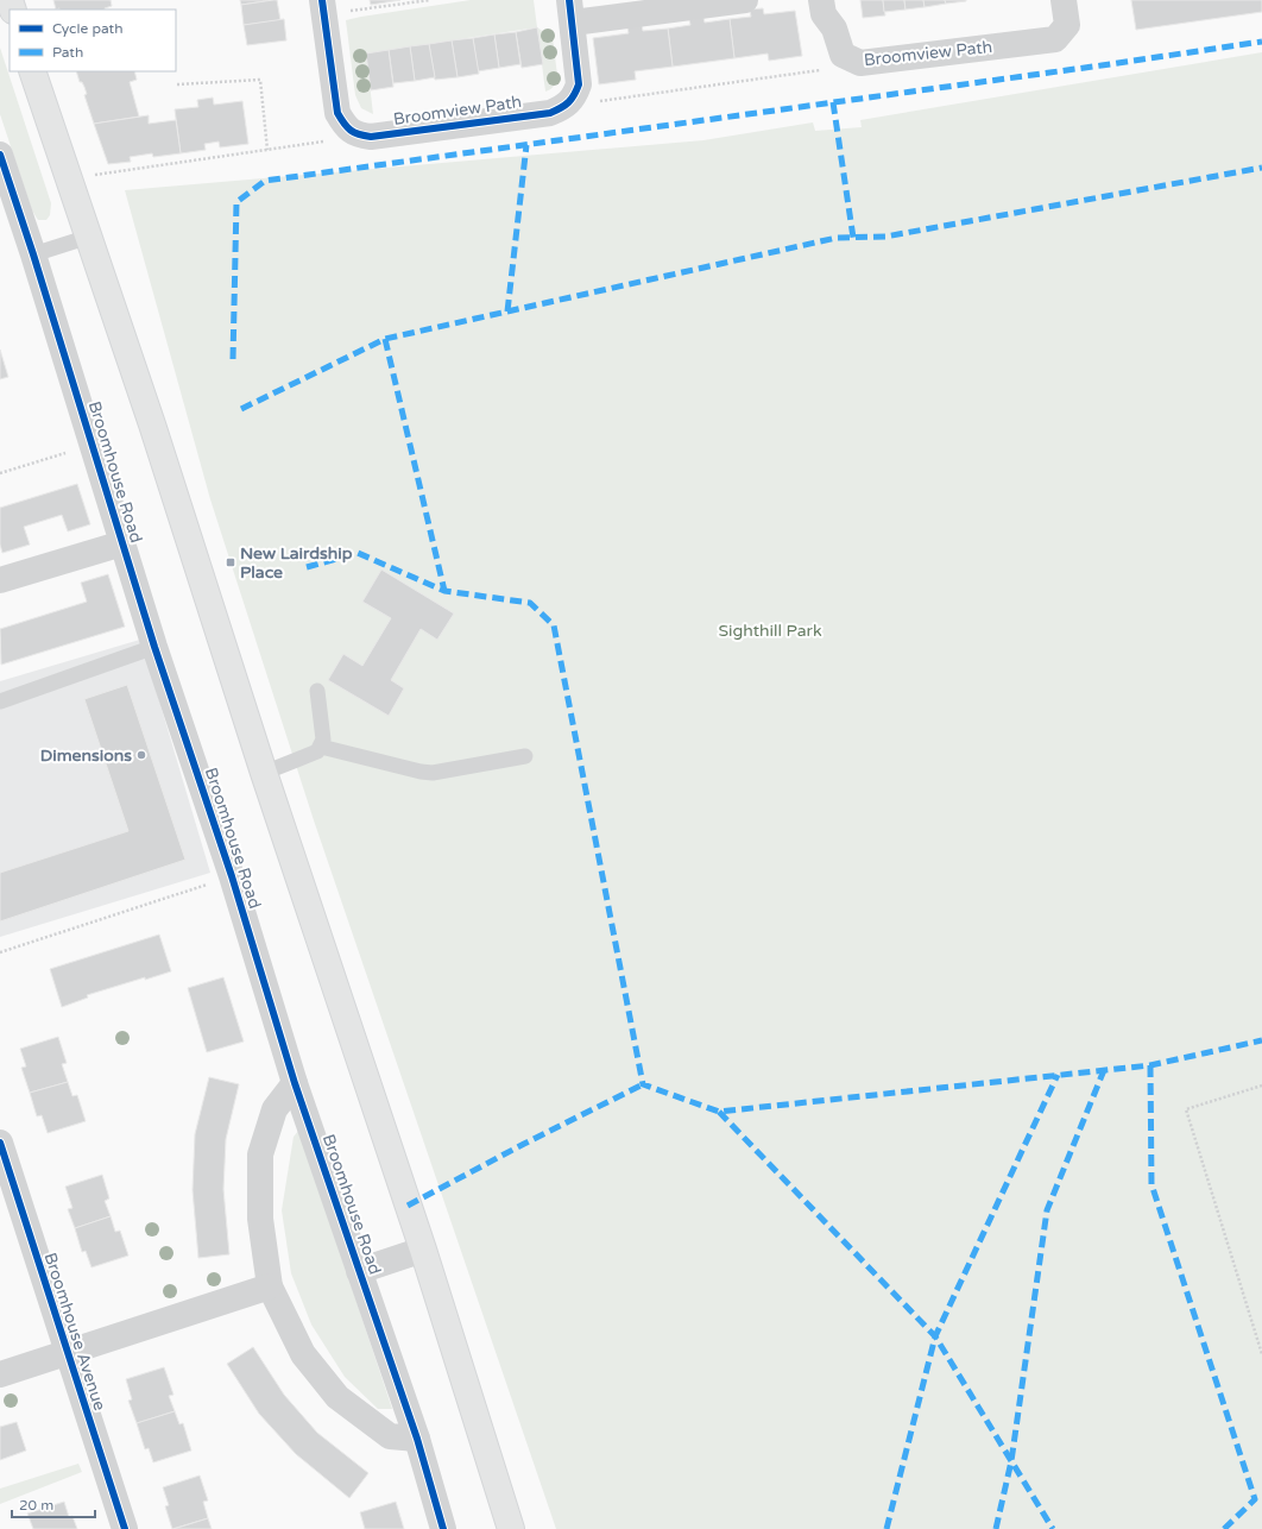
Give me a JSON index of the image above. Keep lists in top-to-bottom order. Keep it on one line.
{"streets":{"street":["Broomview Path","Broomhouse Road","Broomhouse Avenue"]},"parks":["Sighthill Park"],"places":{"transit":["New Lairdship Place"],"other":["Dimensions"]},"legend":["Cycle path","Path"],"scale_bar":"20 m"}
